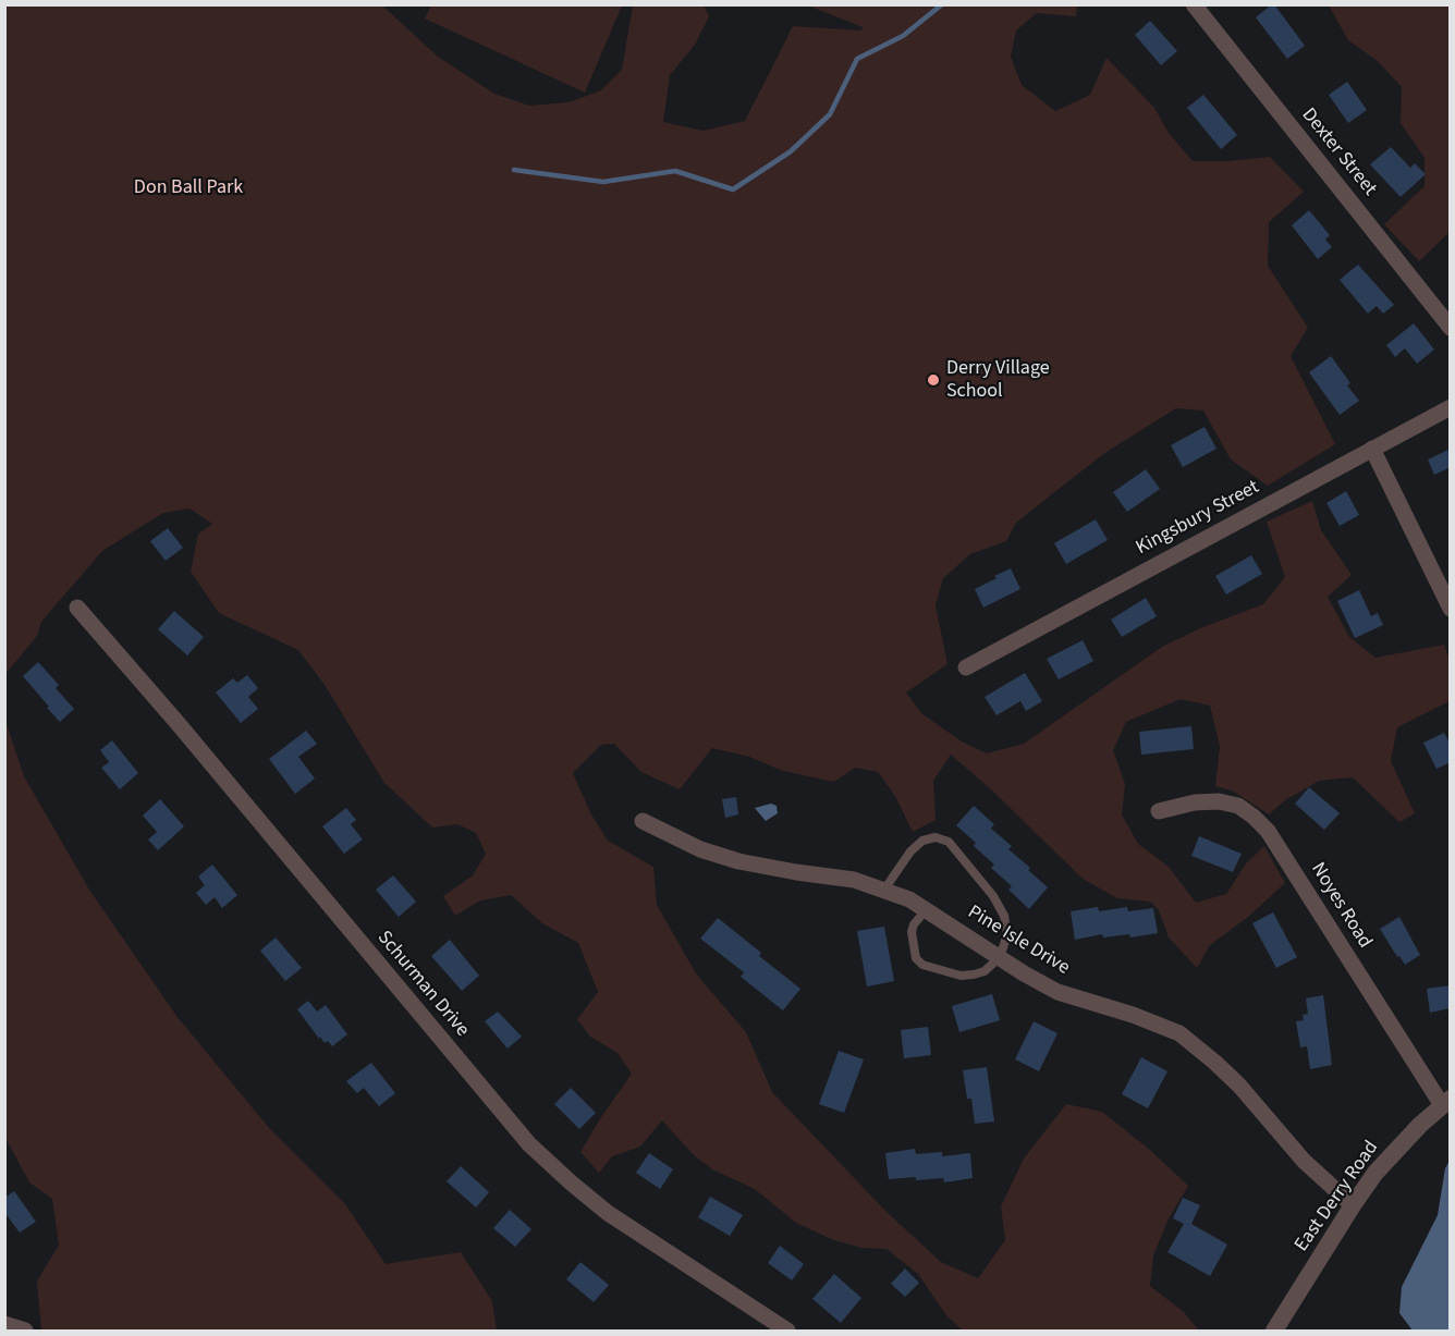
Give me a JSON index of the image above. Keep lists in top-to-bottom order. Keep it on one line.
{"streets":{"street":["Dexter Street","Kingsbury Street","Noyes Road","Pine Isle Drive","Schurman Drive","East Derry Road"]},"crossings":[["Noyes Road","East Derry Road"],["Pine Isle Drive","East Derry Road"]],"parks":["Don Ball Park"],"places":["Derry Village School"]}
